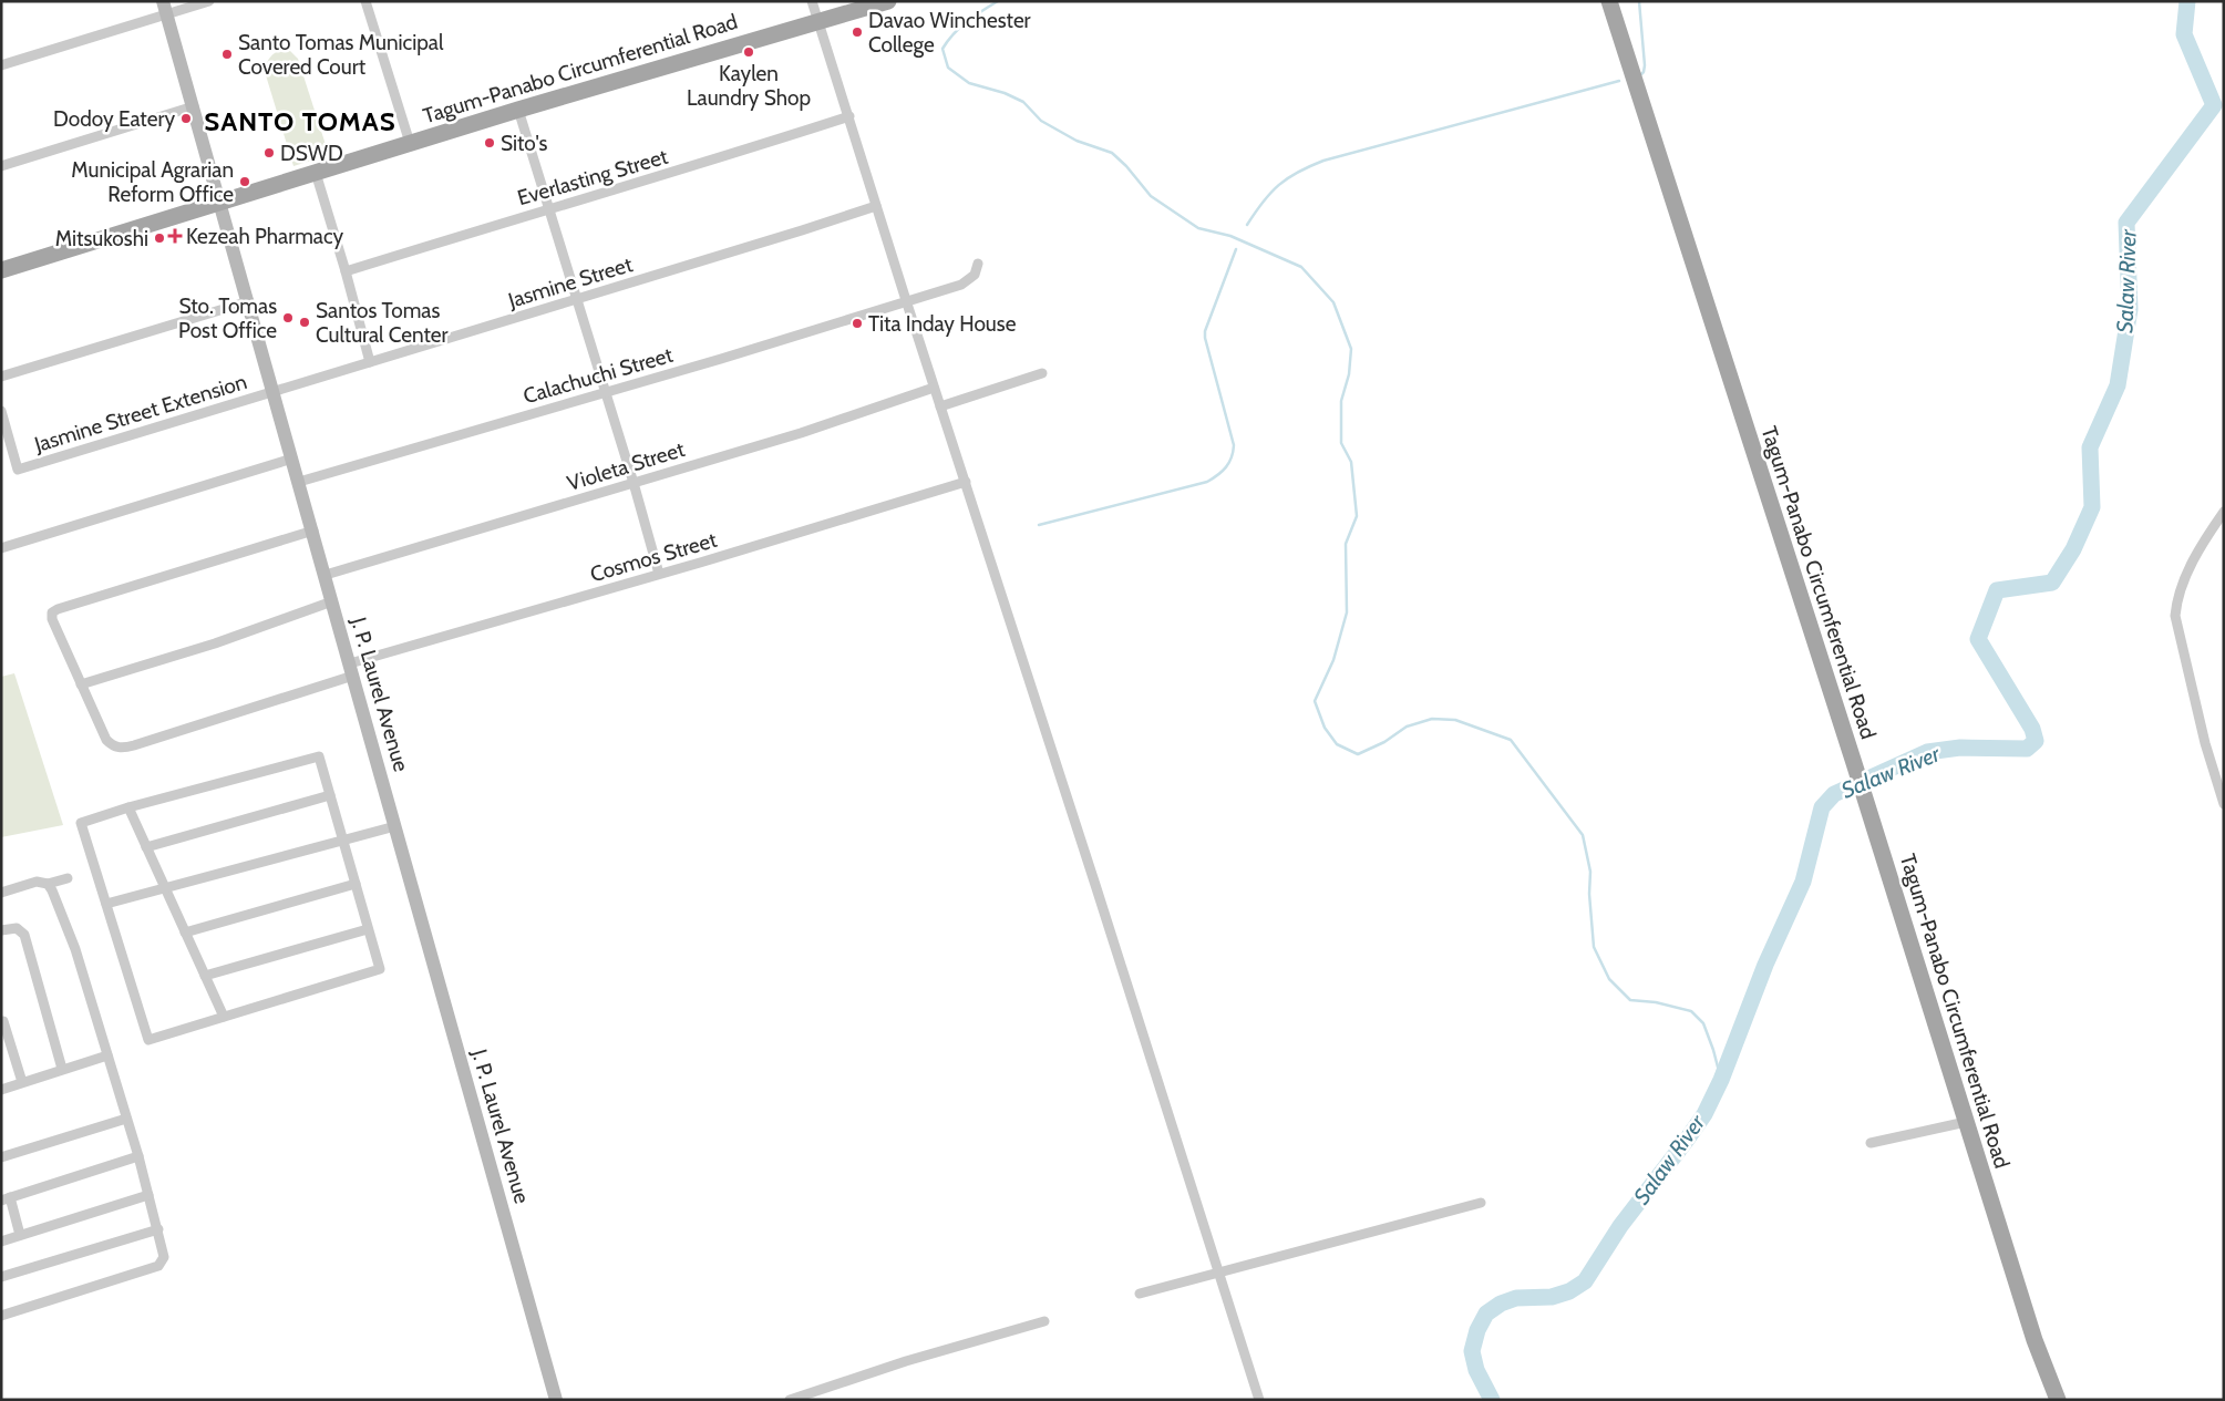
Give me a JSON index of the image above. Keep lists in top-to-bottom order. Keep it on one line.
{"streets":{"main road":["Tagum-Panabo Circumferential Road"],"street":["Everlasting Street","Jasmine Street","Calachuchi Street","Jasmine Street Extension","Violeta Street","Cosmos Street","J. P. Laurel Avenue"]},"crossings":[["Tagum-Panabo Circumferential Road","J. P. Laurel Avenue"],["Jasmine Street","Jasmine Street Extension"],["Jasmine Street","J. P. Laurel Avenue"],["Calachuchi Street","J. P. Laurel Avenue"],["Jasmine Street Extension","J. P. Laurel Avenue"],["Violeta Street","J. P. Laurel Avenue"],["Cosmos Street","J. P. Laurel Avenue"]],"districts":["SANTO TOMAS"],"water":["Salaw River"],"places":{"other":["Davao Winchester College","Kaylen Laundry Shop","Santo Tomas Municipal Covered Court","Dodoy Eatery","Sito's","DSWD","Municipal Agrarian Reform Office","Mitsukoshi","Sto. Tomas Post Office","Santos Tomas Cultural Center","Tita Inday House"],"health":["Kezeah Pharmacy"]}}
